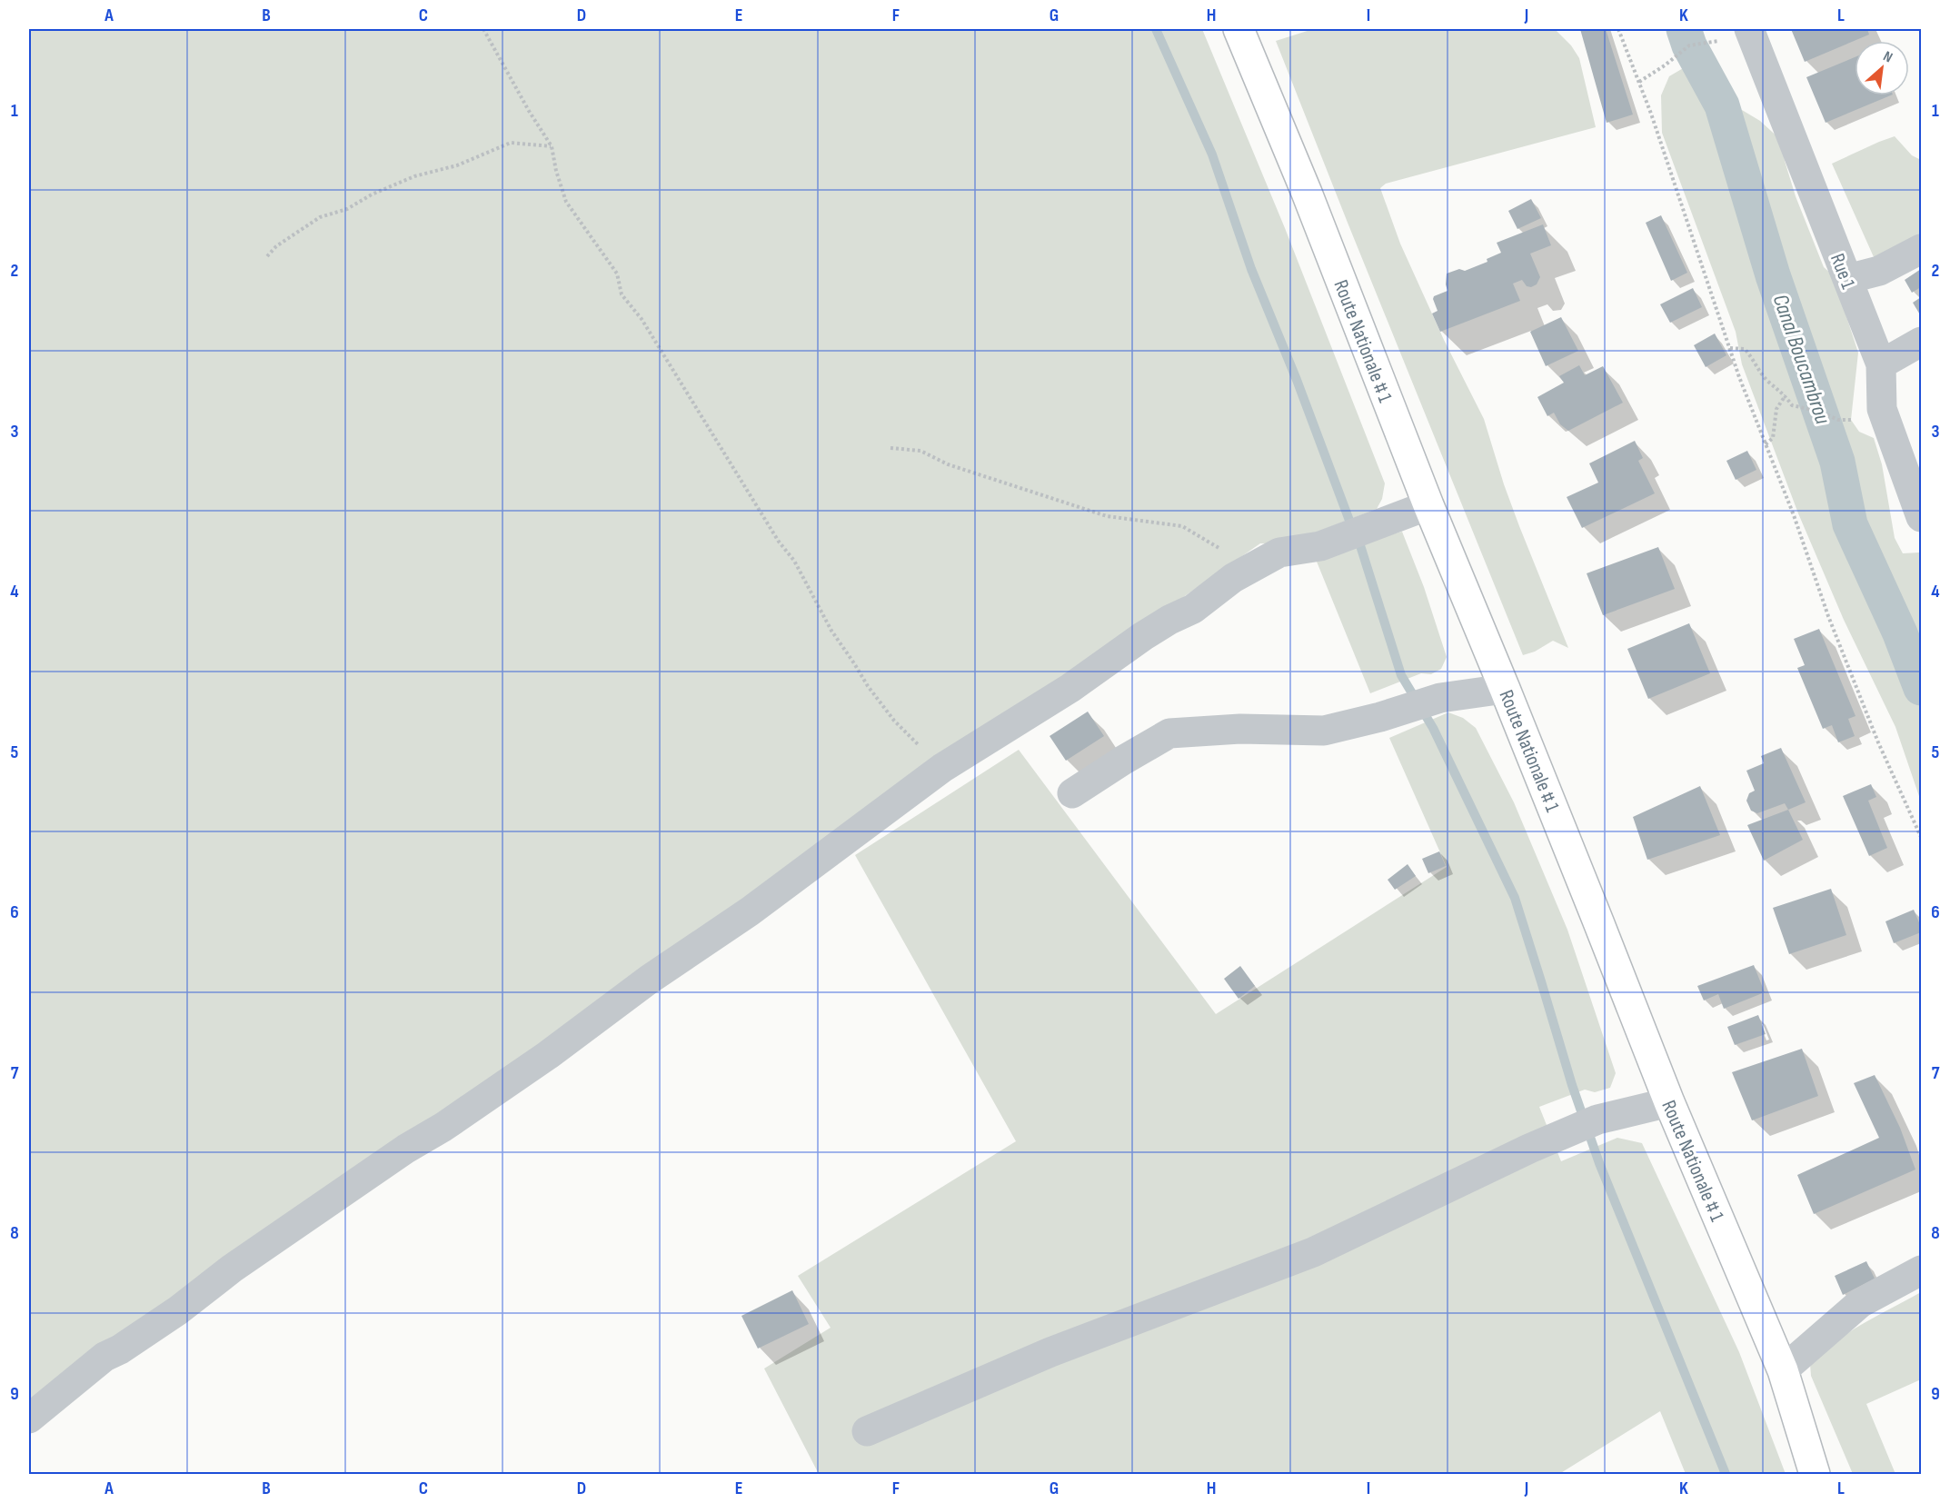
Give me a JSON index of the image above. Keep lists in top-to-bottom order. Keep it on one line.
{"streets":{"main road":["Route Nationale # 1"],"street":["Rue 1"]},"water":["Canal Boucambrou"],"north":"top right","grid":{"columns":["A","B","C","D","E","F","G","H","I","J","K","L"],"rows":["1","2","3","4","5","6","7","8","9"]}}
